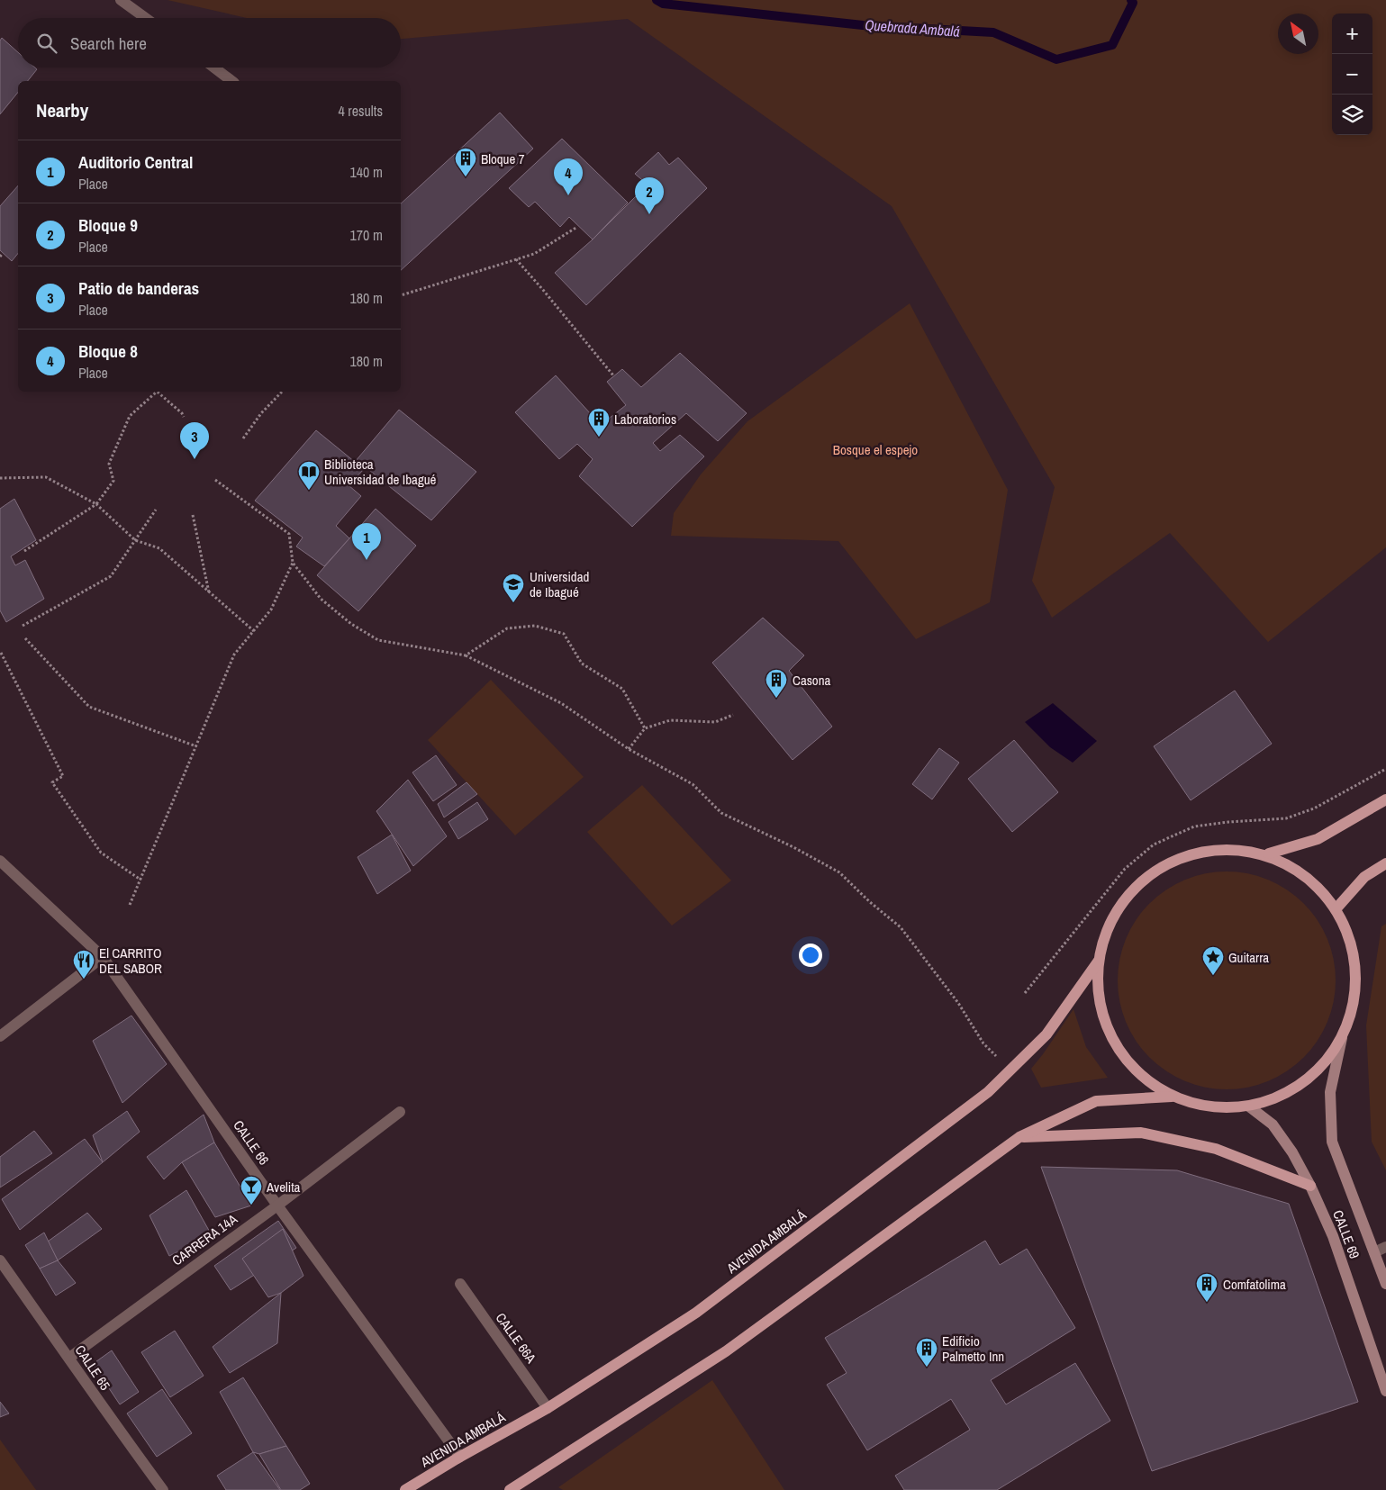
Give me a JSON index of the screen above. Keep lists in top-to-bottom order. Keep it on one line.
{"streets":{"main road":["AVENIDA AMBALÁ"],"street":["CALLE 66","CALLE 69","CARRERA 14A","CALLE 66A","CALLE 65"]},"crossings":[["CALLE 66","CARRERA 14A"],["CALLE 66","AVENIDA AMBALÁ"],["CARRERA 14A","CALLE 65"],["AVENIDA AMBALÁ","CALLE 66A"]],"water":["Quebrada Ambalá"],"parks":["Bosque el espejo"],"places":{"building":["Bloque 7","Laboratorios","Casona","Comfatolima","Edificio Palmetto Inn"],"library":["Biblioteca Universidad de Ibagué"],"school or university":["Universidad de Ibagué"],"place":["Guitarra"],"restaurant":["El CARRITO DEL SABOR"],"bar":["Avelita"]},"north":"top left","page":{"map_buttons":["+","−"],"search":"Search here","heading":["Nearby","4 results"],"list":[{"mark":"1","name":"Auditorio Central","note":"Place","value":"140 m"},{"mark":"2","name":"Bloque 9","note":"Place","value":"170 m"},{"mark":"3","name":"Patio de banderas","note":"Place","value":"180 m"},{"mark":"4","name":"Bloque 8","note":"Place","value":"180 m"}],"pins":["4","2","3","1"]}}
